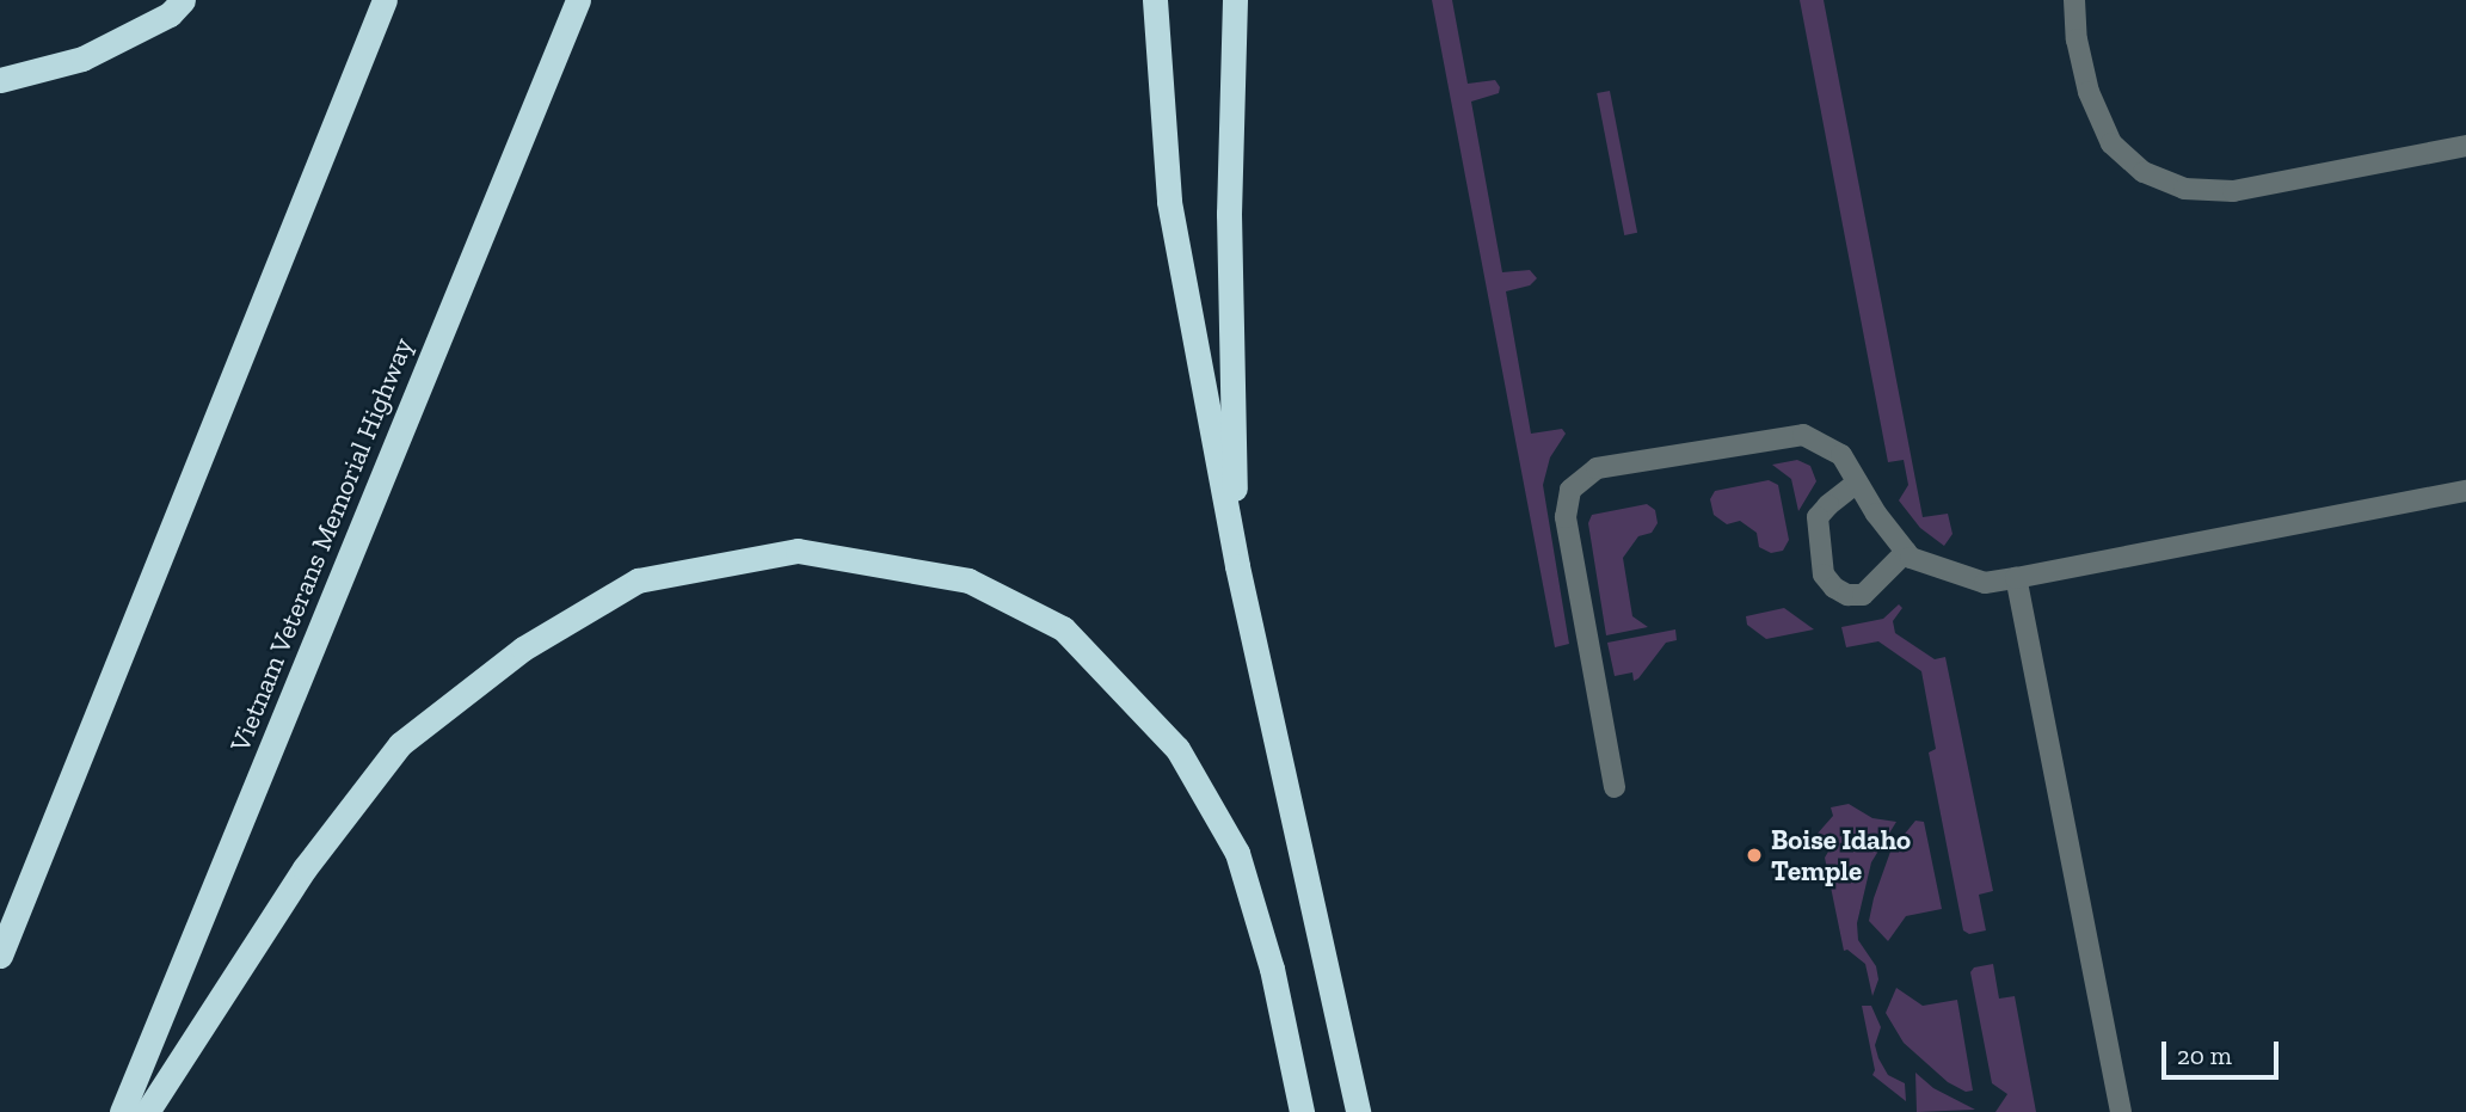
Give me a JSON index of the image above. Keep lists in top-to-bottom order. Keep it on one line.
{"streets":{"highway":["Vietnam Veterans Memorial Highway"]},"places":["Boise Idaho Temple"],"scale_bar":"20 m"}
